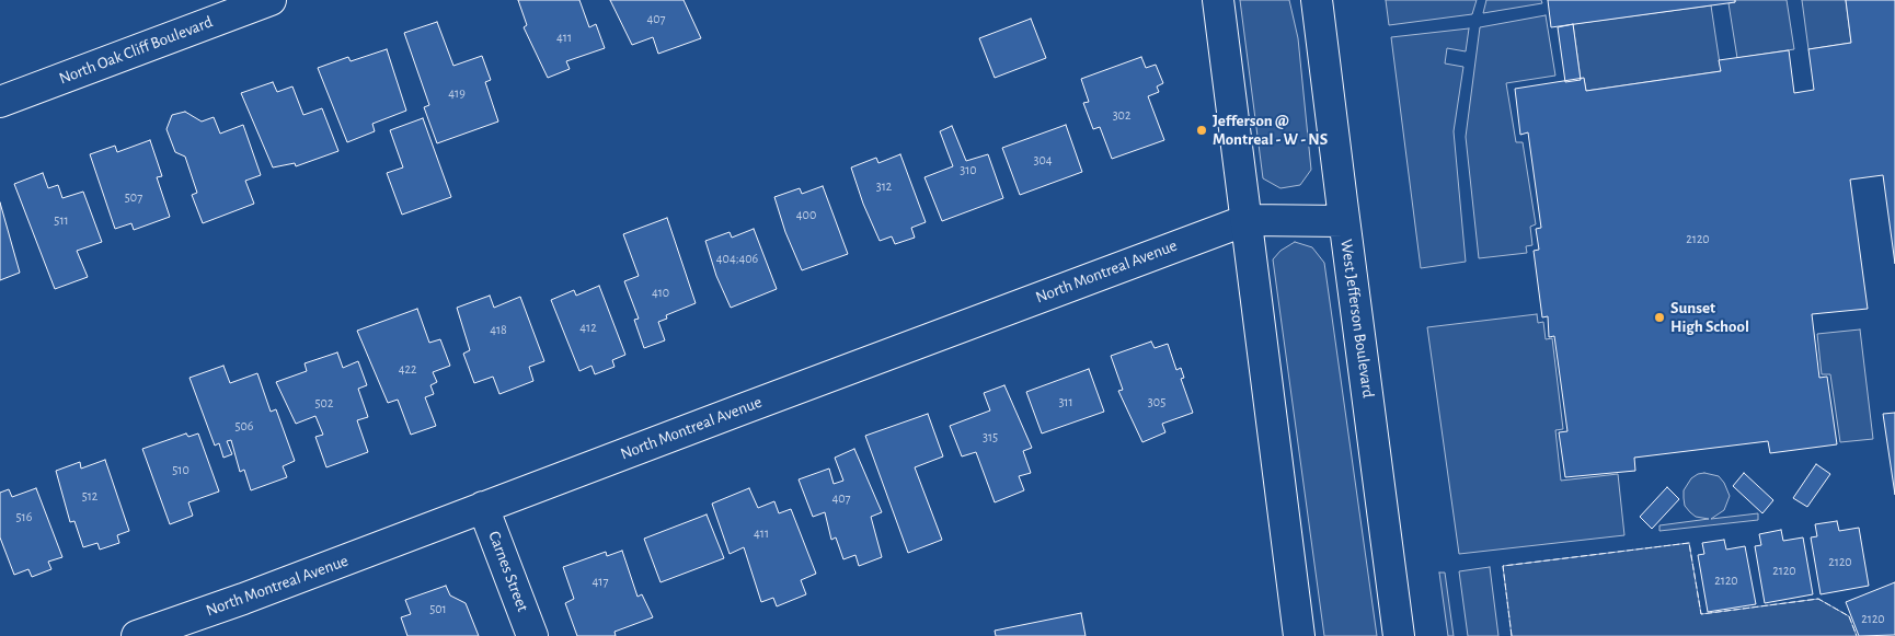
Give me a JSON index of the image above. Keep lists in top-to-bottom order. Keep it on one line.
{"streets":{"street":["North Oak Cliff Boulevard","North Montreal Avenue","West Jefferson Boulevard","Carnes Street"]},"crossings":[["North Montreal Avenue","Carnes Street"]],"places":["Jefferson @ Montreal - W - NS","Sunset High School"],"house_numbers":["407","411","419","302","304","310","312","507","400","511","2120","404;406","410","412","418","422","311","305","502","506","315","510","512","407","516","411","2120","2120","2120","417","501","2120"]}
